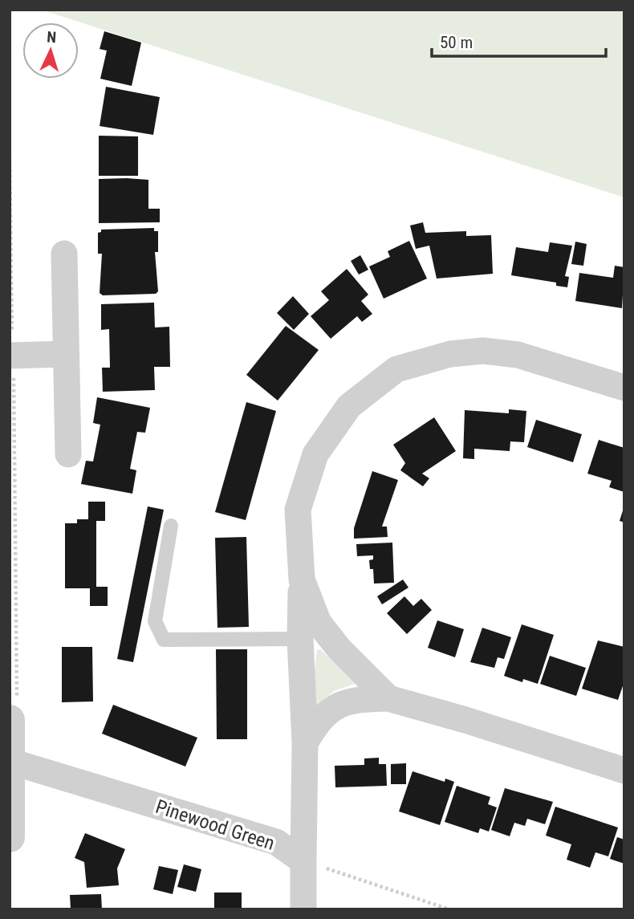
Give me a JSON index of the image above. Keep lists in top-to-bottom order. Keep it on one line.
{"streets":{"street":["Pinewood Green"]},"scale_bar":"50 m","north":"top"}
